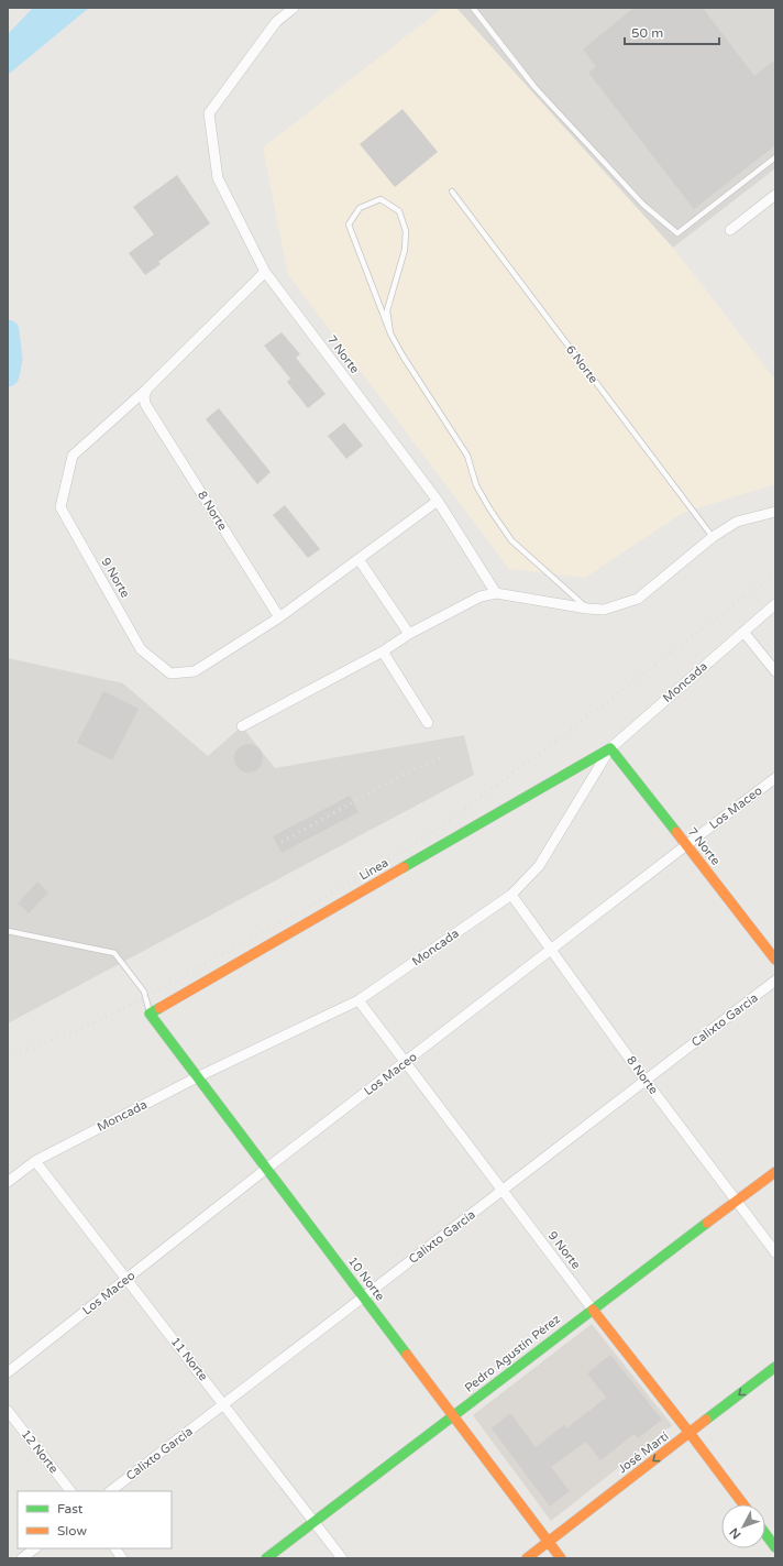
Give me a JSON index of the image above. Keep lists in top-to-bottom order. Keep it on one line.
{"streets":{"street":["7 Norte","8 Norte","9 Norte","Moncada","Los Maceo","Línea","Calixto García","10 Norte","Pedro Agustín Pérez","11 Norte","12 Norte","José Martí"],"lane":["6 Norte"]},"crossings":[["7 Norte","9 Norte"],["7 Norte","Moncada"],["7 Norte","Los Maceo"],["7 Norte","Línea"],["8 Norte","9 Norte"],["8 Norte","Moncada"],["8 Norte","Los Maceo"],["8 Norte","Calixto García"],["8 Norte","Pedro Agustín Pérez"],["9 Norte","Moncada"],["9 Norte","Los Maceo"],["9 Norte","Calixto García"],["9 Norte","Pedro Agustín Pérez"],["9 Norte","José Martí"],["Moncada","Línea"],["Moncada","10 Norte"],["Moncada","11 Norte"],["Los Maceo","10 Norte"],["Los Maceo","11 Norte"],["Línea","10 Norte"],["Calixto García","10 Norte"],["Calixto García","11 Norte"],["10 Norte","Pedro Agustín Pérez"],["10 Norte","José Martí"],["Pedro Agustín Pérez","11 Norte"]],"one_way":["José Martí"],"legend":["Fast","Slow"],"scale_bar":"50 m","north":"bottom left"}
